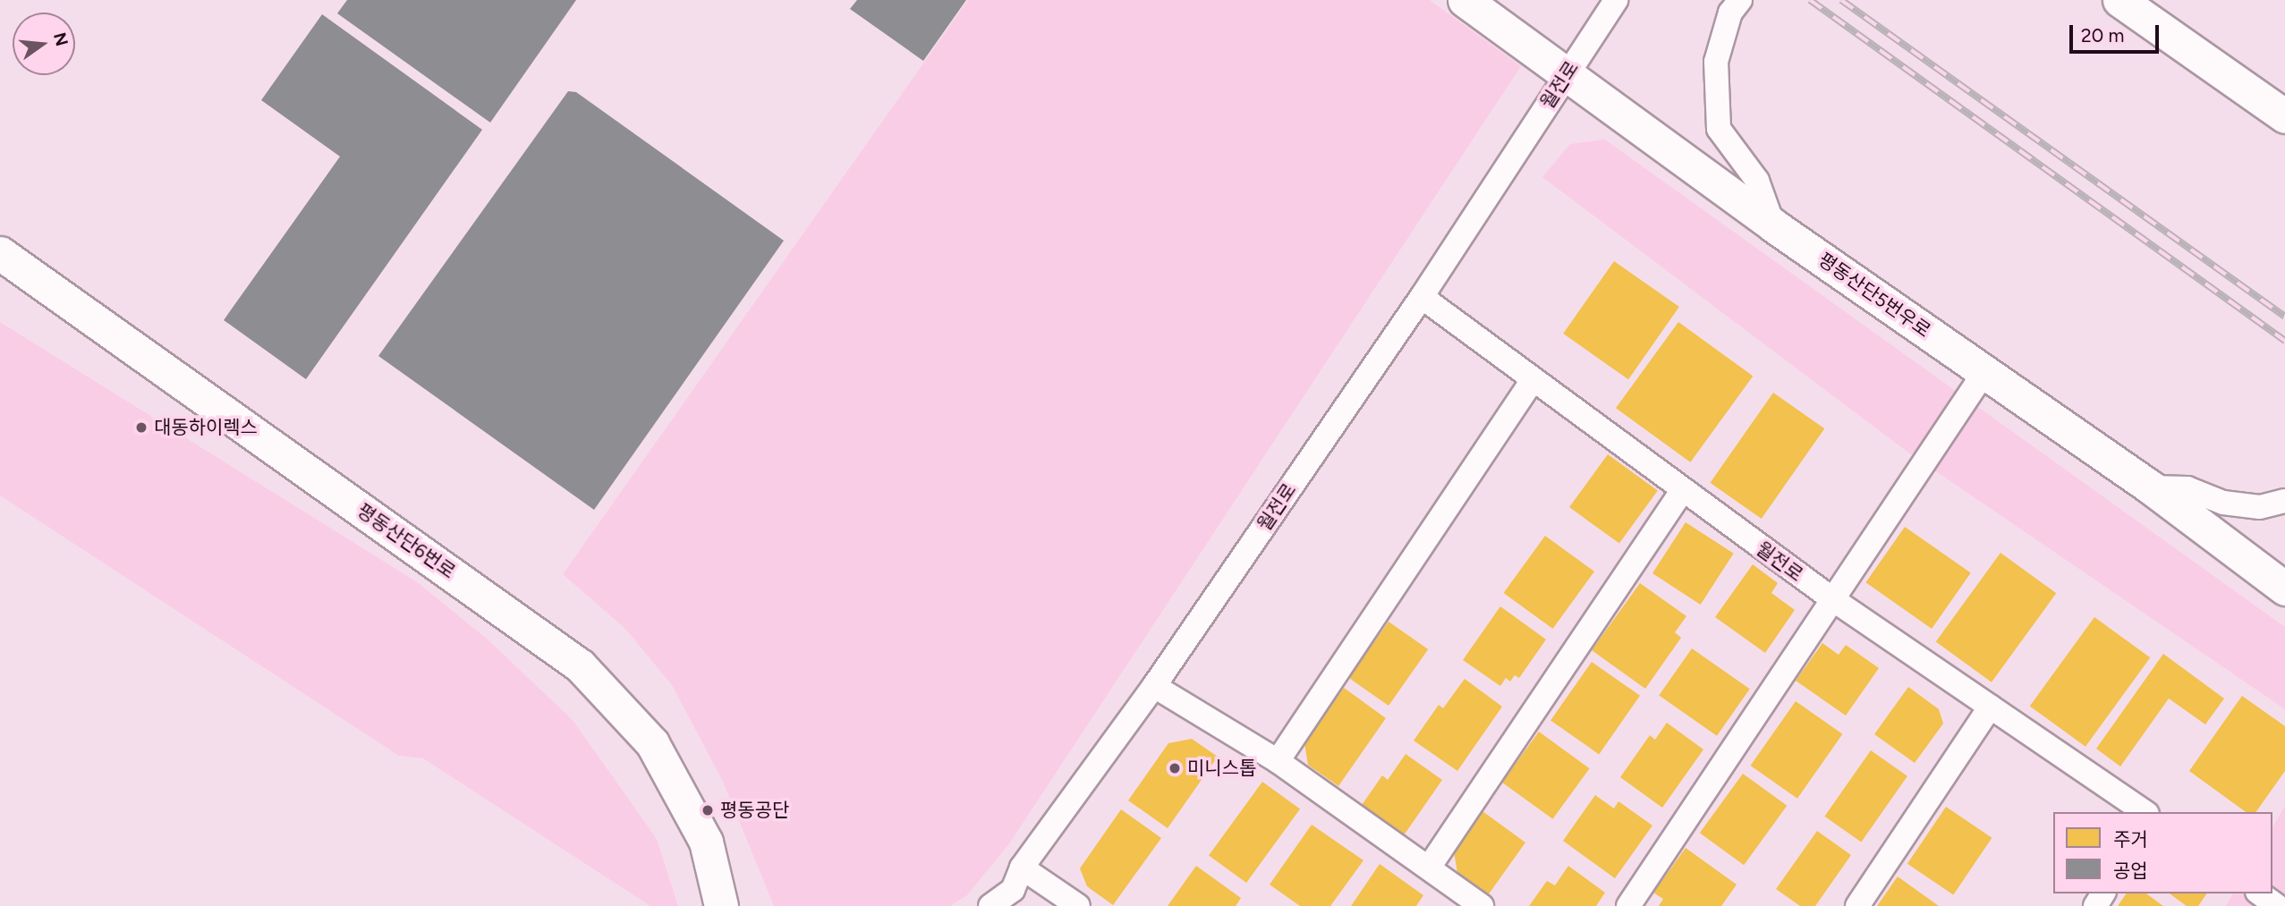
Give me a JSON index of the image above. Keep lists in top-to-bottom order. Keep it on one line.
{"streets":{"street":["월전로","평동산단5번우로","평동산단6번로"]},"crossings":[["월전로","평동산단5번우로"]],"places":["대동하이렉스","미니스톱","평동공단"],"legend":["주거","공업"],"scale_bar":"20 m","north":"right"}
